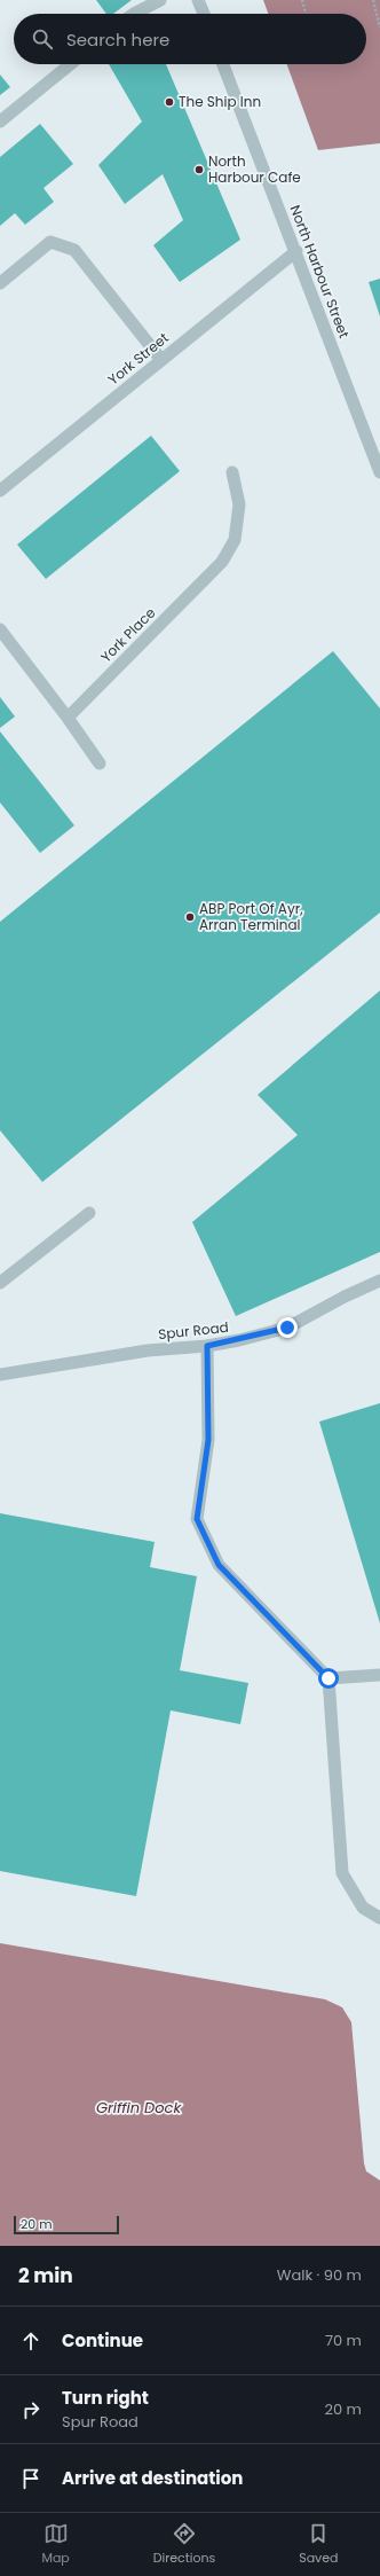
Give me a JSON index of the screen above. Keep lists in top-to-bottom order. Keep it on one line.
{"streets":{"street":["North Harbour Street","York Street","York Place","Spur Road"]},"crossings":[["North Harbour Street","York Street"]],"water":["Griffin Dock"],"places":["The Ship Inn","North Harbour Cafe","ABP Port Of Ayr, Arran Terminal"],"scale_bar":"20 m","page":{"search":"Search here","scale":"20 m","heading":["2 min","Walk · 90 m"],"list":[["Continue","70 m"],["Turn right","Spur Road","20 m"],"Arrive at destination"],"nav":["Map","Directions","Saved"]}}
